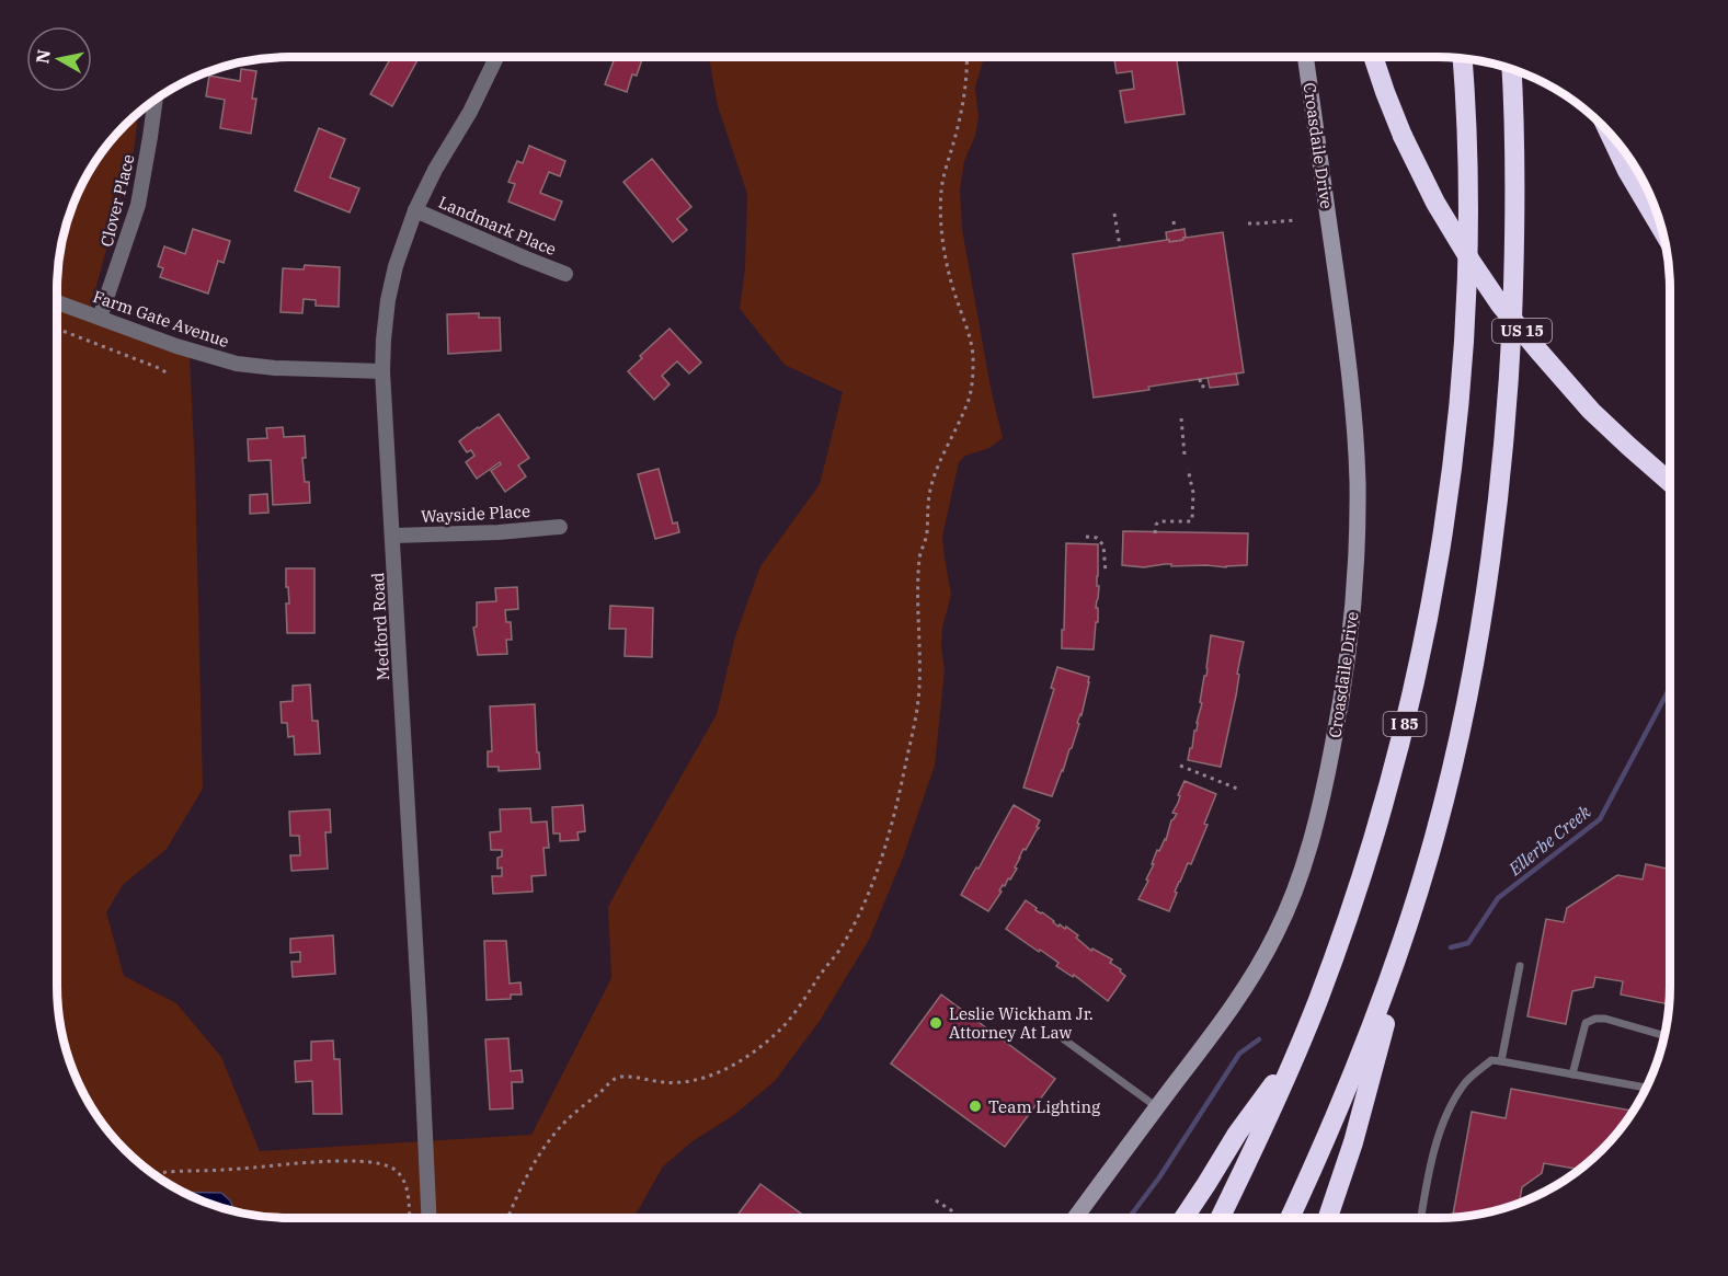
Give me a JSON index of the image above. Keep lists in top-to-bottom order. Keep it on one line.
{"streets":{"highway":["US 15","I 85"],"street":["Croasdaile Drive","Clover Place","Landmark Place","Farm Gate Avenue","Wayside Place","Medford Road"]},"crossings":[["Clover Place","Farm Gate Avenue"],["Landmark Place","Medford Road"],["Farm Gate Avenue","Medford Road"],["Wayside Place","Medford Road"]],"water":["Ellerbe Creek"],"places":["Leslie Wickham Jr. Attorney At Law","Team Lighting"],"north":"left"}
